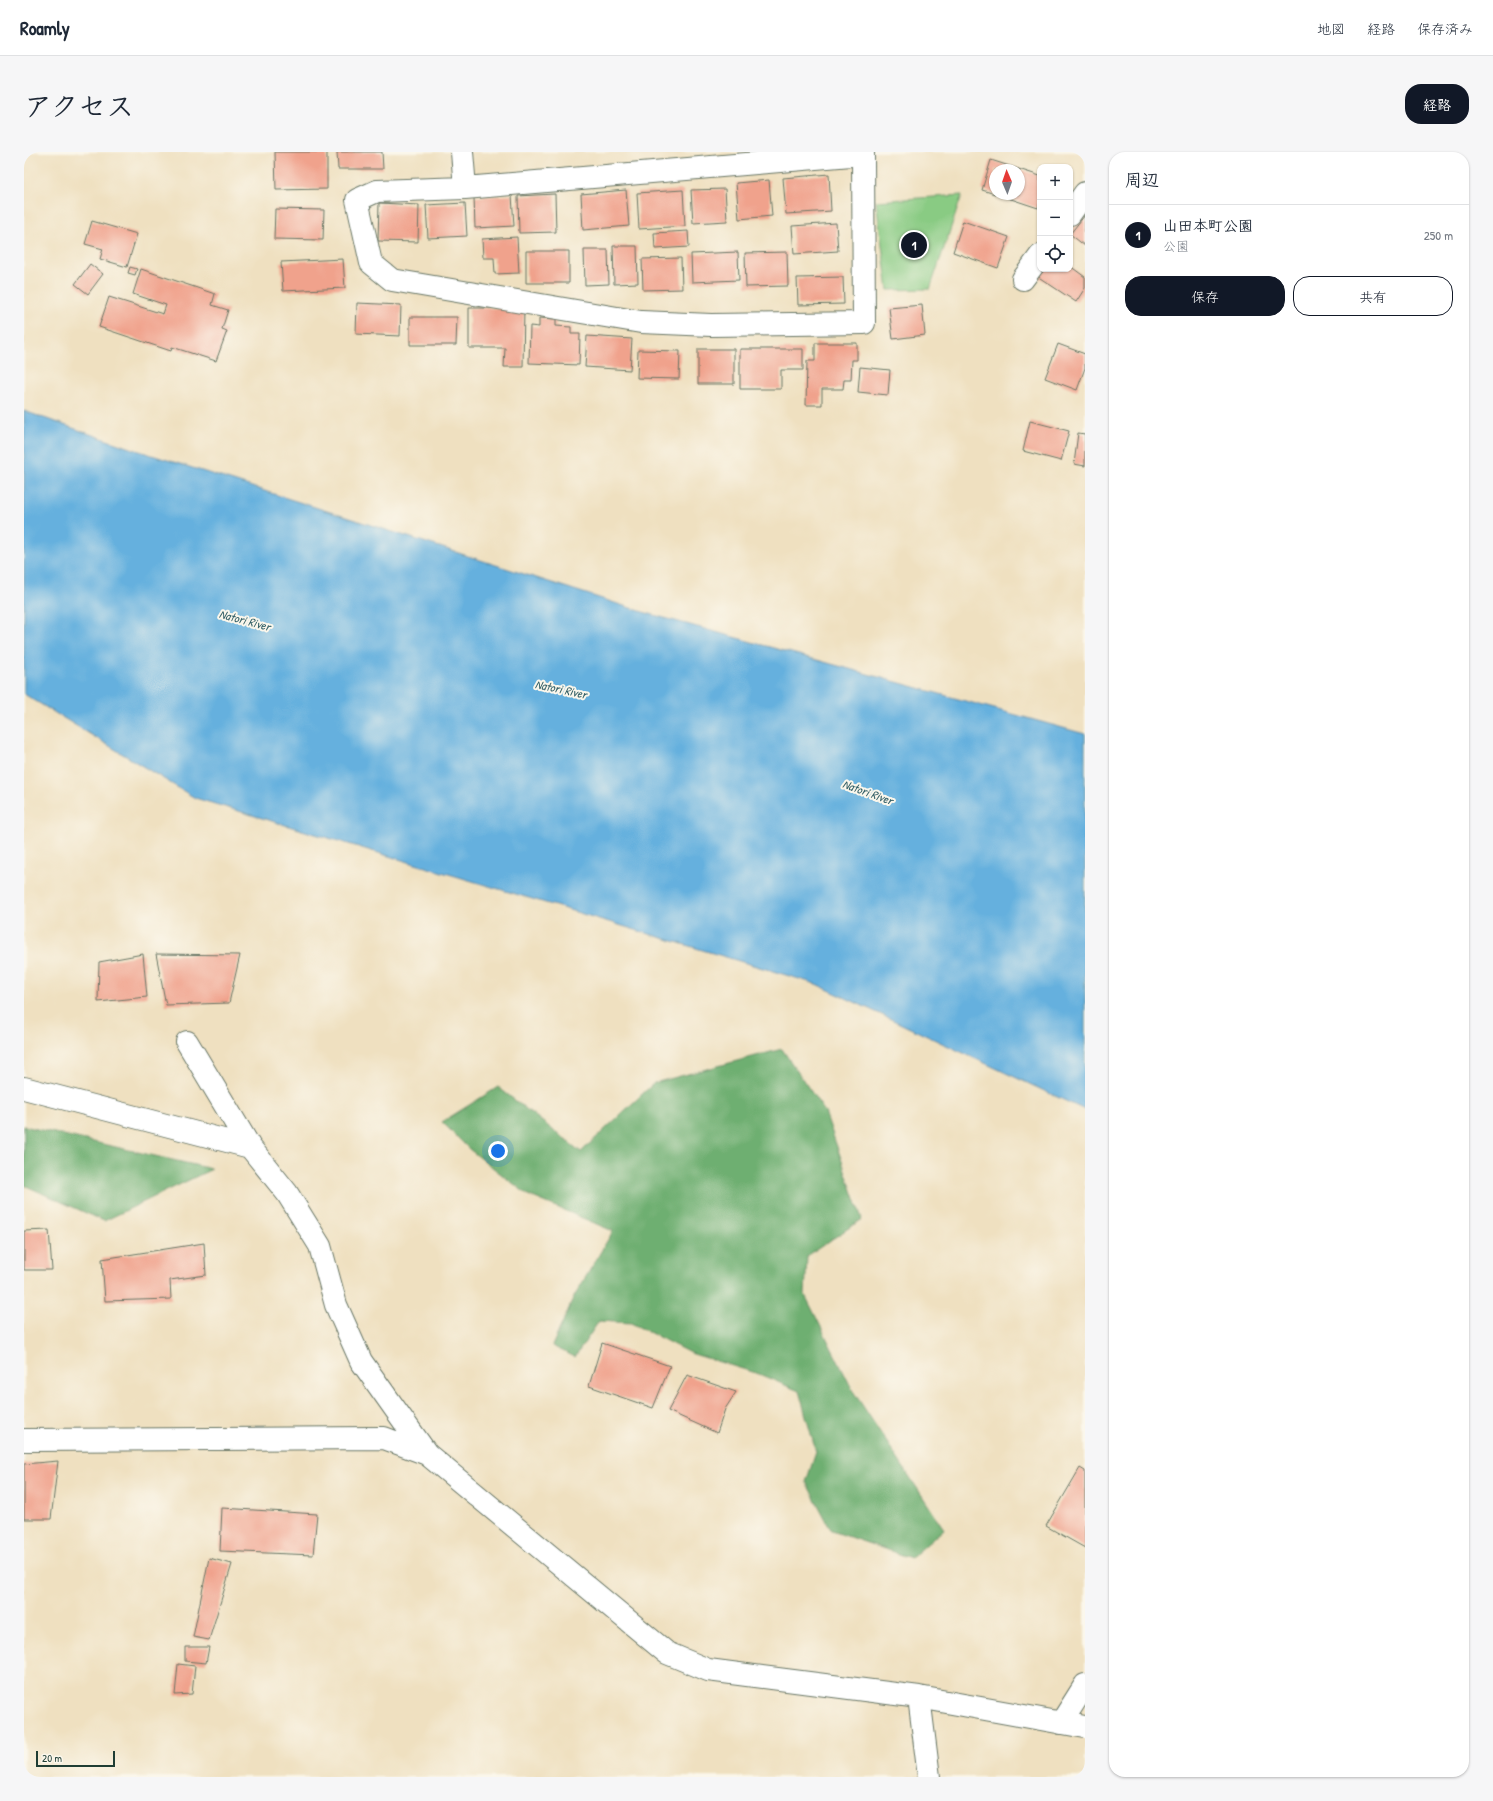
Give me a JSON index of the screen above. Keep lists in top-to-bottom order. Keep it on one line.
{"water":["Natori River"],"scale_bar":"20 m","north":"top","page":{"header":"Roamly","nav":["地図","経路","保存済み"],"title":"アクセス","buttons":["経路",["保存","共有"]],"heading":"周辺","map_buttons":["+","−"],"list":[{"mark":"1","name":"山田本町公園","note":"公園","value":"250 m"}],"pins":"1","scale":"20 m"}}
